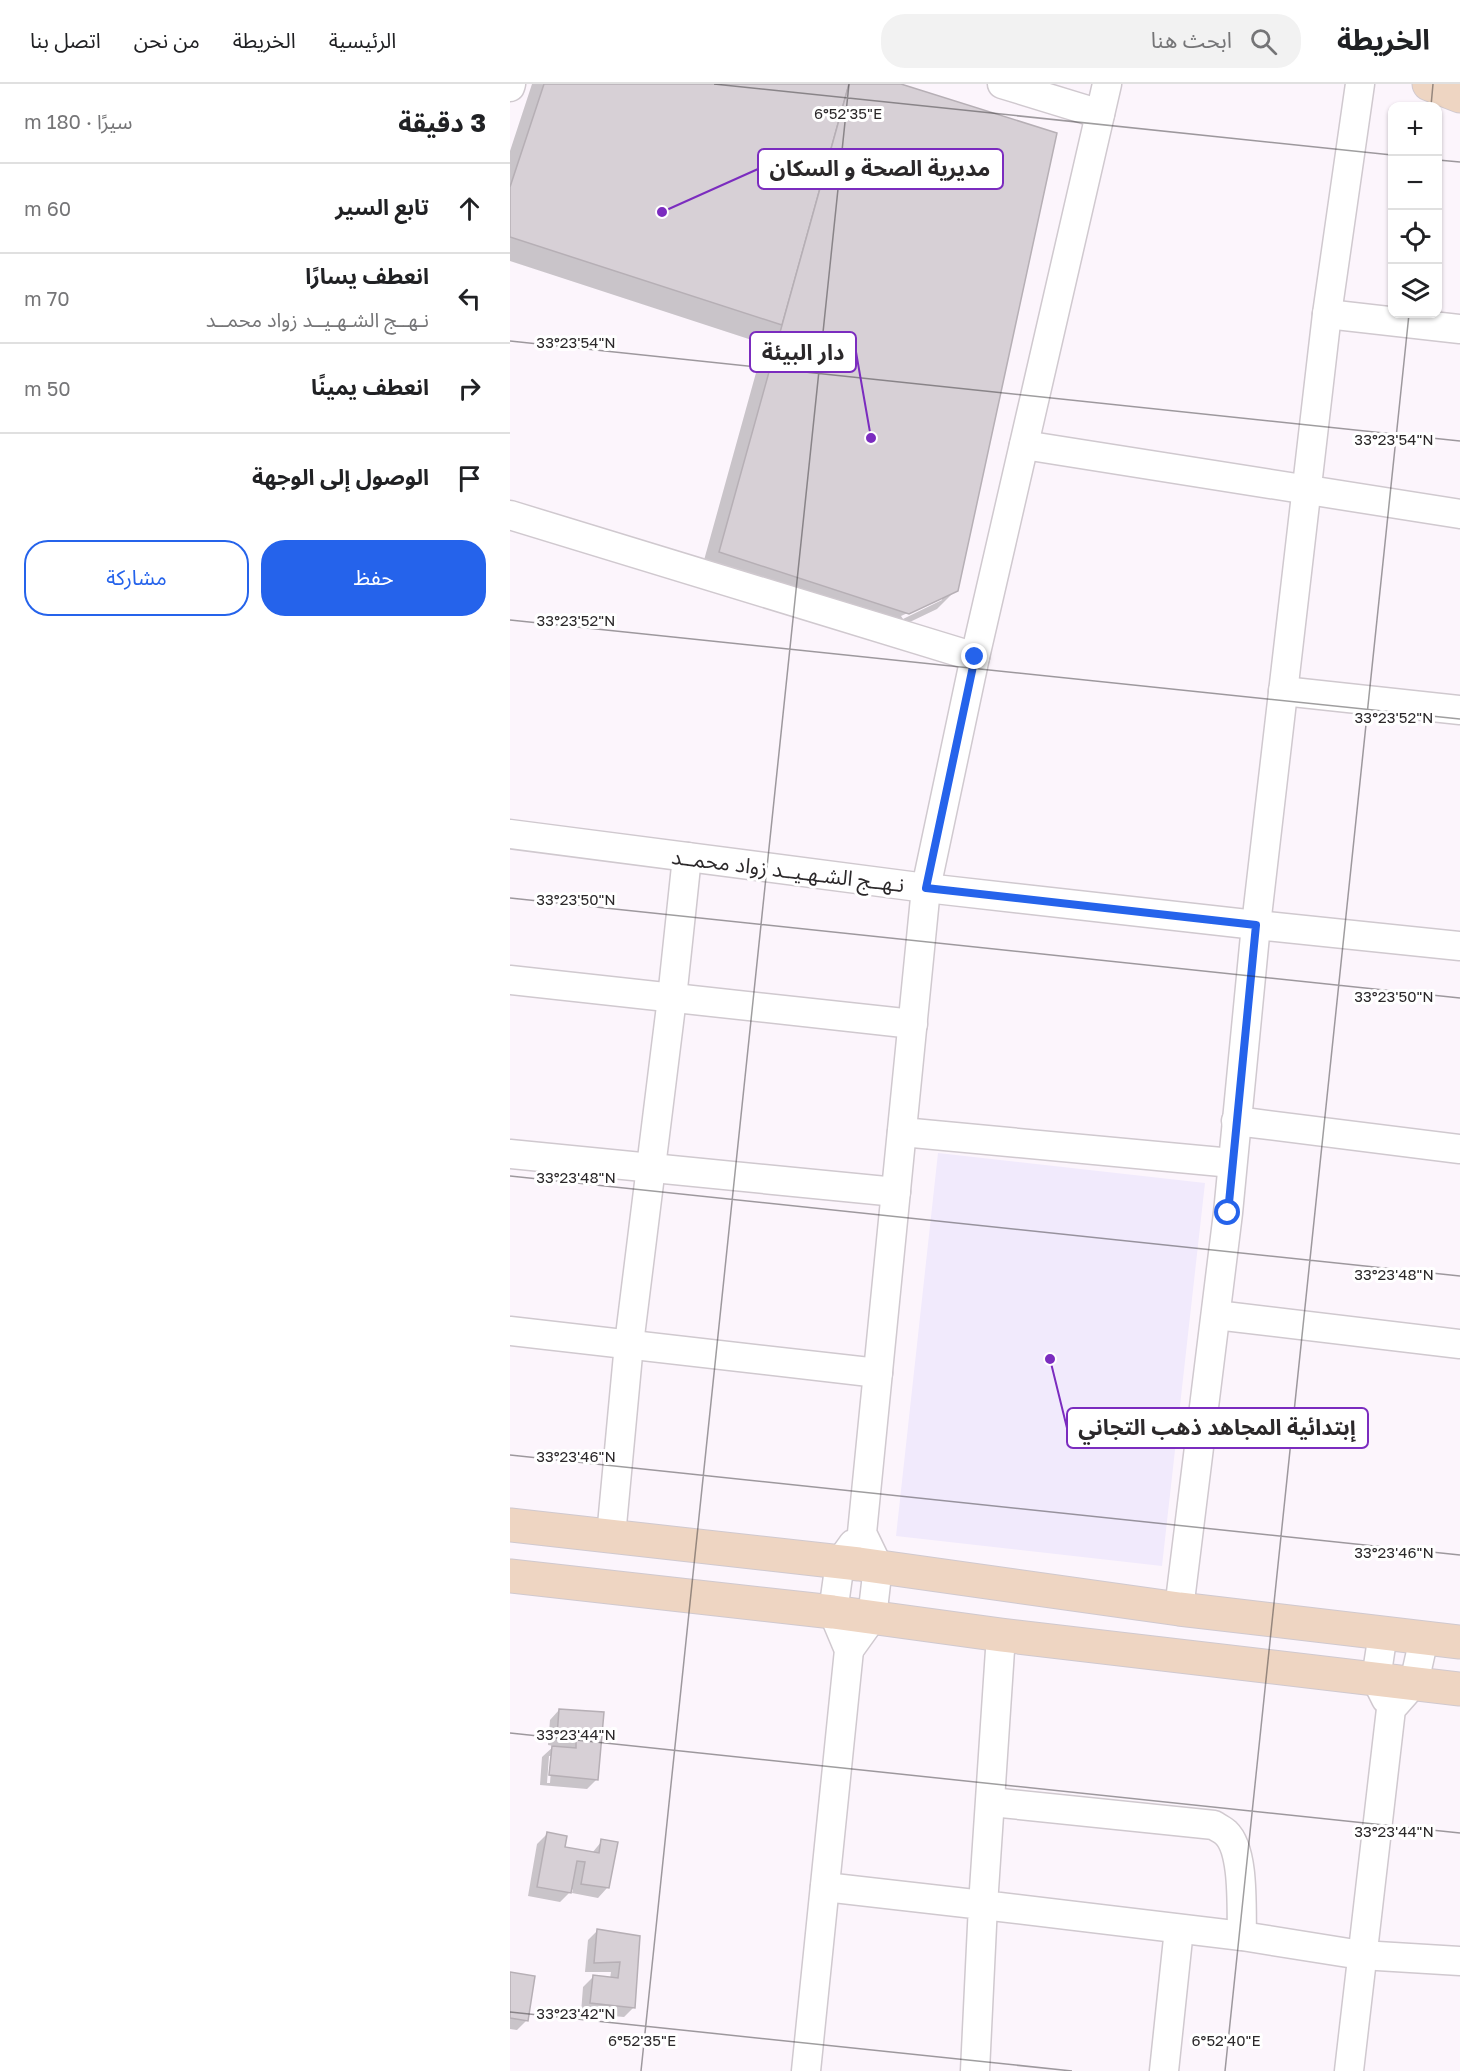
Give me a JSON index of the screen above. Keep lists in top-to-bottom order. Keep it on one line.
{"streets":{"street":["نـهــج الشـهـيــد زواد محمــد"]},"places":["مديرية الصحة و السكان","دار البيئة","إبتدائية المجاهد ذهب التجاني"],"page":{"header":"الخريطة","search":"ابحث هنا","nav":["الرئيسية","الخريطة","من نحن","اتصل بنا"],"heading":["3 دقيقة","سيرًا · 180 m"],"map_buttons":["+","−"],"list":[["تابع السير","60 m"],["انعطف يسارًا","نـهــج الشـهـيــد زواد محمــد","70 m"],["انعطف يمينًا","50 m"],"الوصول إلى الوجهة"],"buttons":["حفظ","مشاركة"]},"coordinates":["6°52'35\"E","33°23'54\"N","33°23'52\"N","33°23'50\"N","33°23'48\"N","33°23'46\"N","33°23'44\"N","33°23'42\"N","6°52'40\"E"]}
